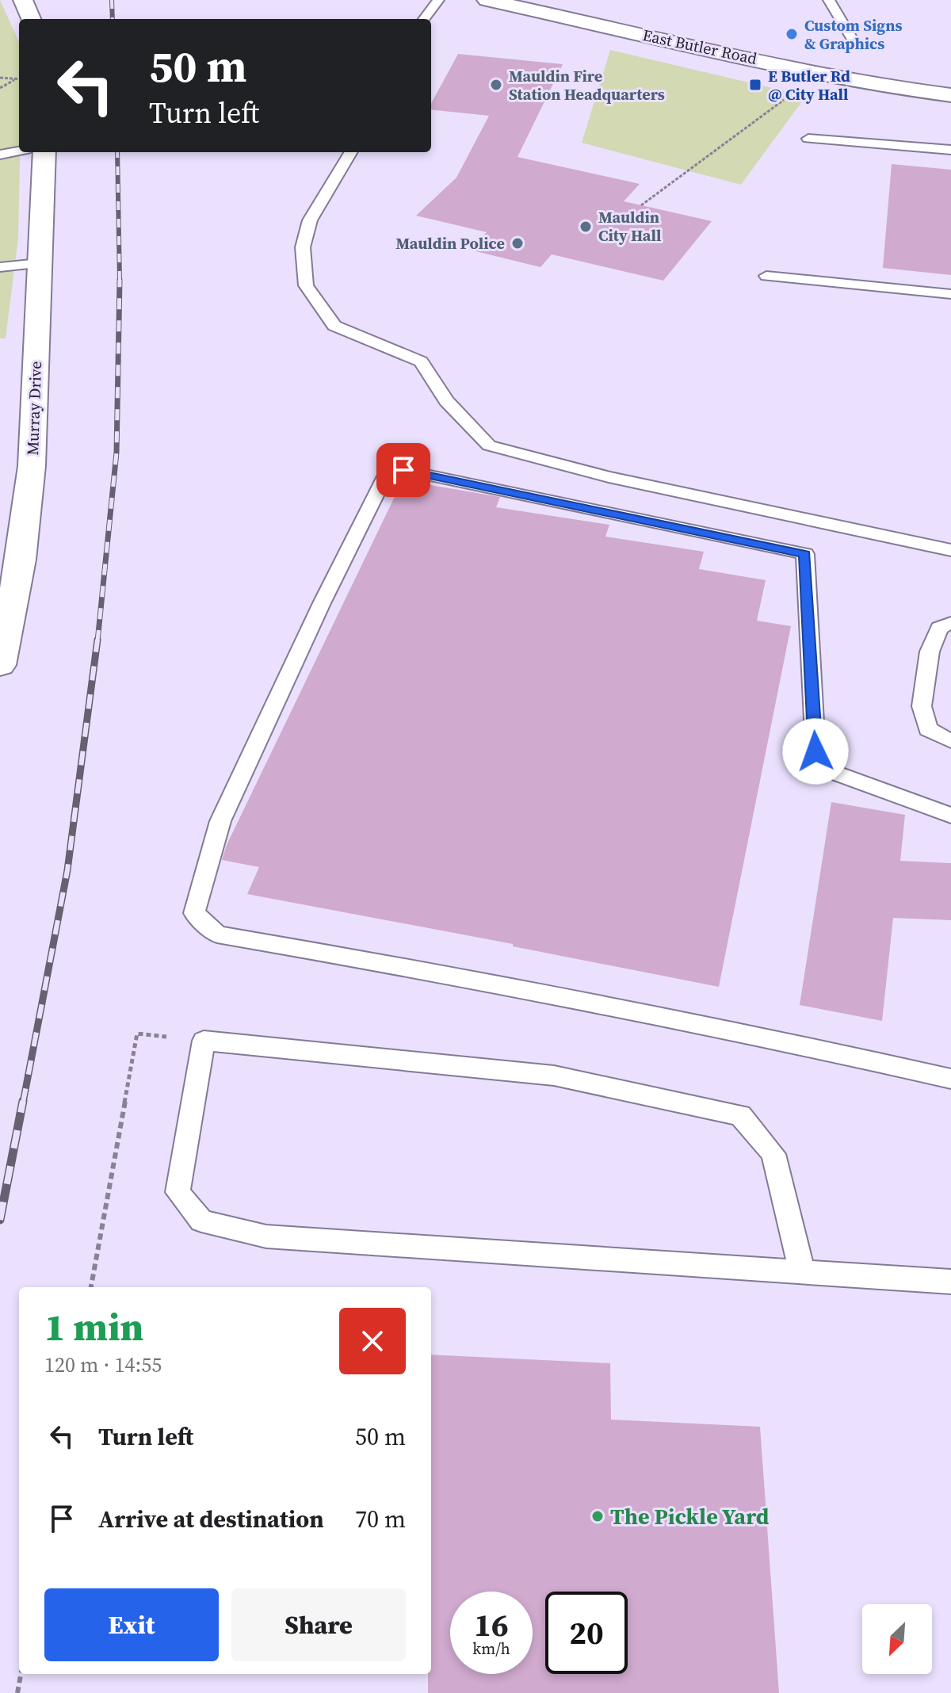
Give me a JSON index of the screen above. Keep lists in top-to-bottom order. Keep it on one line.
{"streets":{"street":["East Butler Road","Murray Drive"]},"places":{"other":["Custom Signs & Graphics","Mauldin Fire Station Headquarters","Mauldin City Hall","Mauldin Police","The Pickle Yard"],"transit":["E Butler Rd @ City Hall"]},"north":"bottom left","page":{"turn":["50 m","Turn left"],"heading":["1 min","120 m · 14:55"],"list":[{"name":"Turn left","value":"50 m"},{"name":"Arrive at destination","value":"70 m"}],"buttons":["Exit","Share"],"speed":"16 km/h","limit":"20"}}
